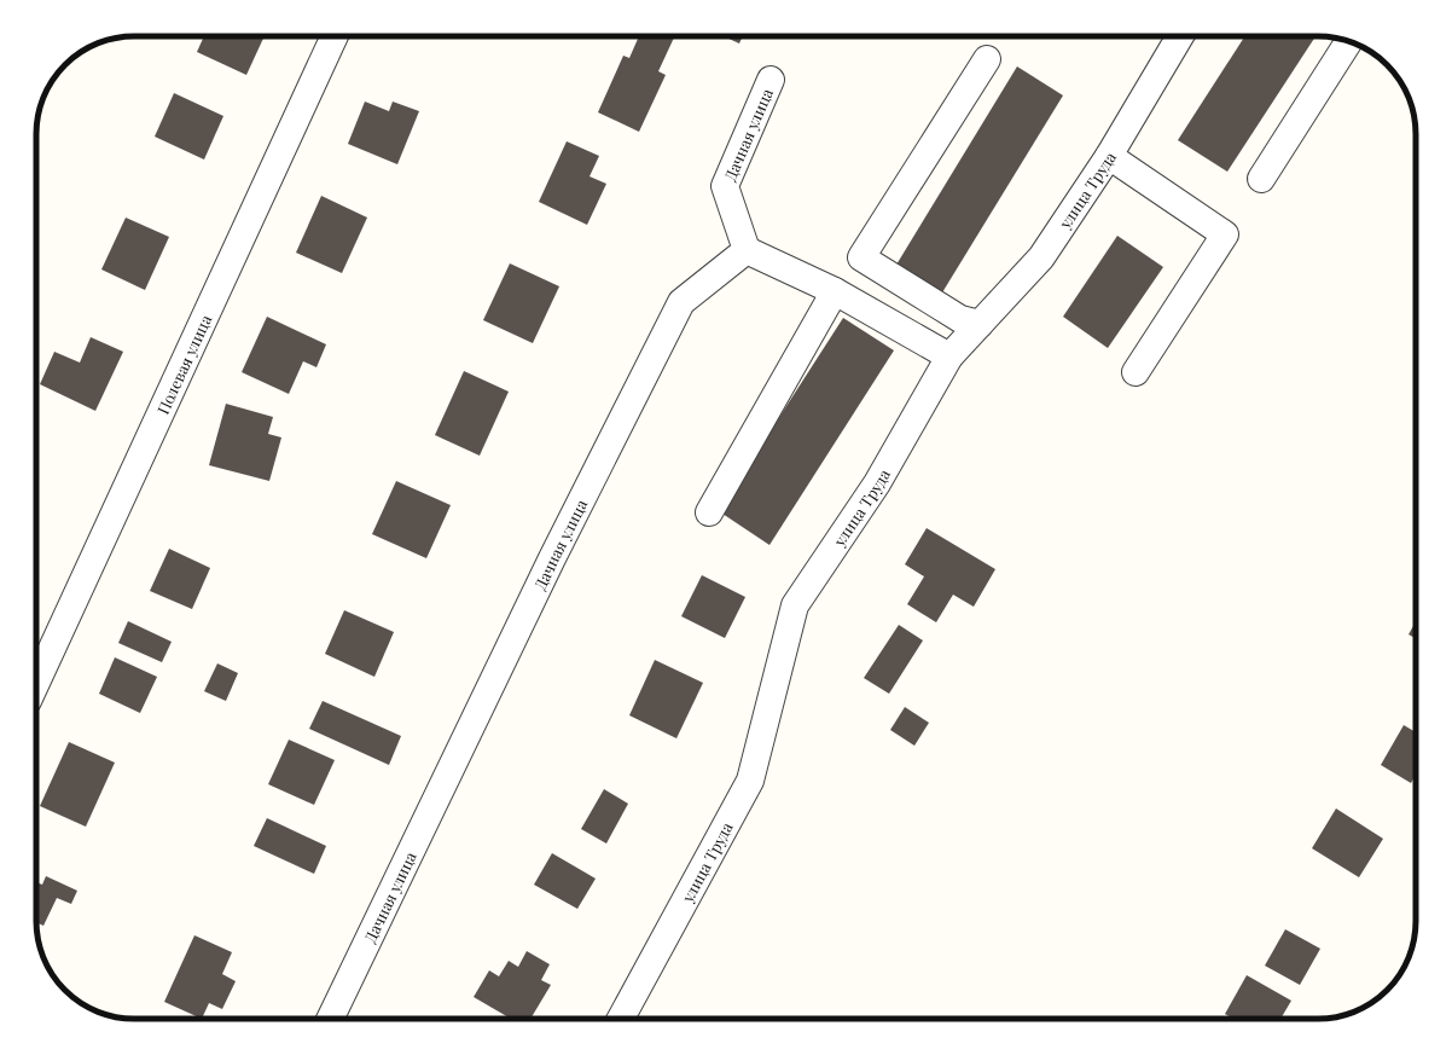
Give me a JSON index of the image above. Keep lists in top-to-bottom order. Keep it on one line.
{"streets":{"street":["Дачная улица","улица Труда","Полевая улица"]}}
